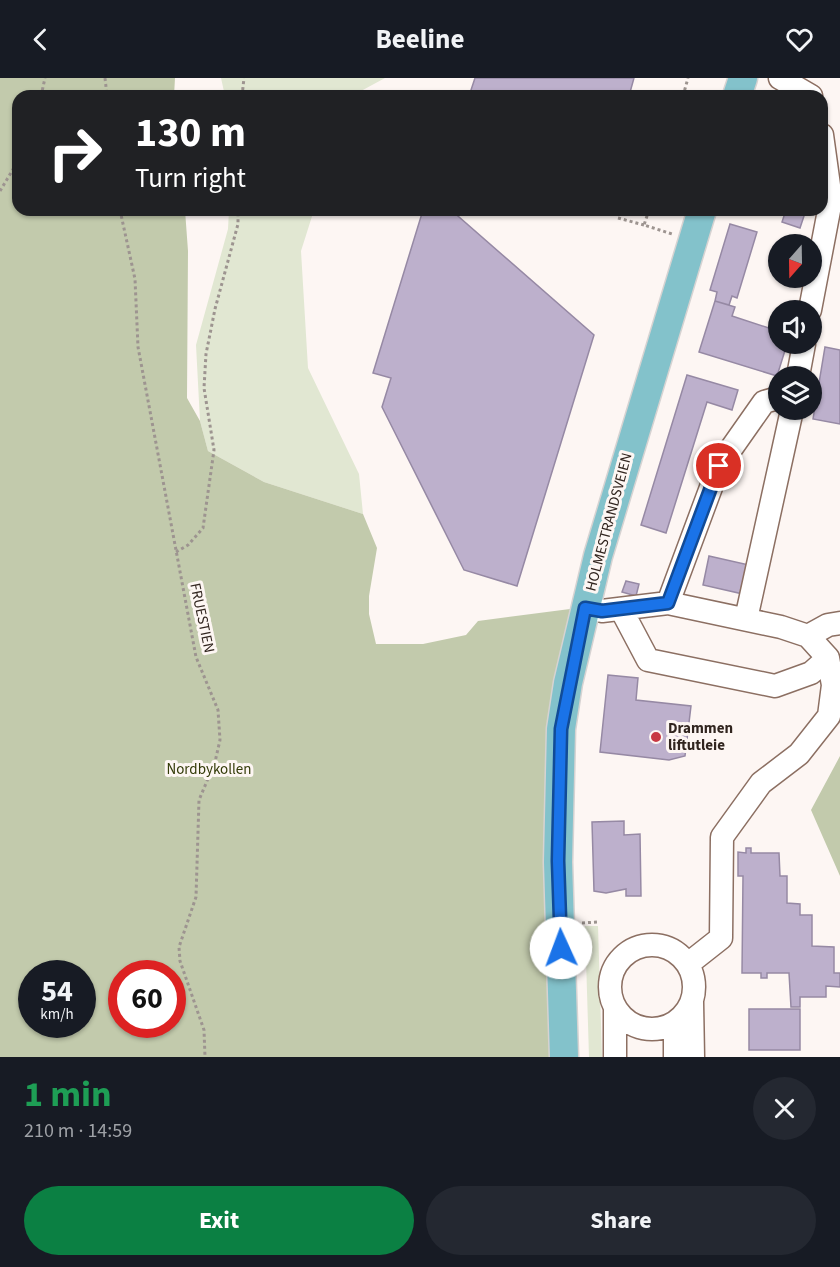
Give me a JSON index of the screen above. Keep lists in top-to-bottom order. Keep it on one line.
{"streets":{"main road":["HOLMESTRANDSVEIEN"],"path":["FRUESTIEN"]},"parks":["Nordbykollen"],"places":["Drammen liftutleie"],"north":"bottom","page":{"header":"Beeline","turn":["130 m","Turn right"],"speed":"54 km/h","limit":"60","heading":["1 min","210 m · 14:59"],"buttons":["Exit","Share"]}}
